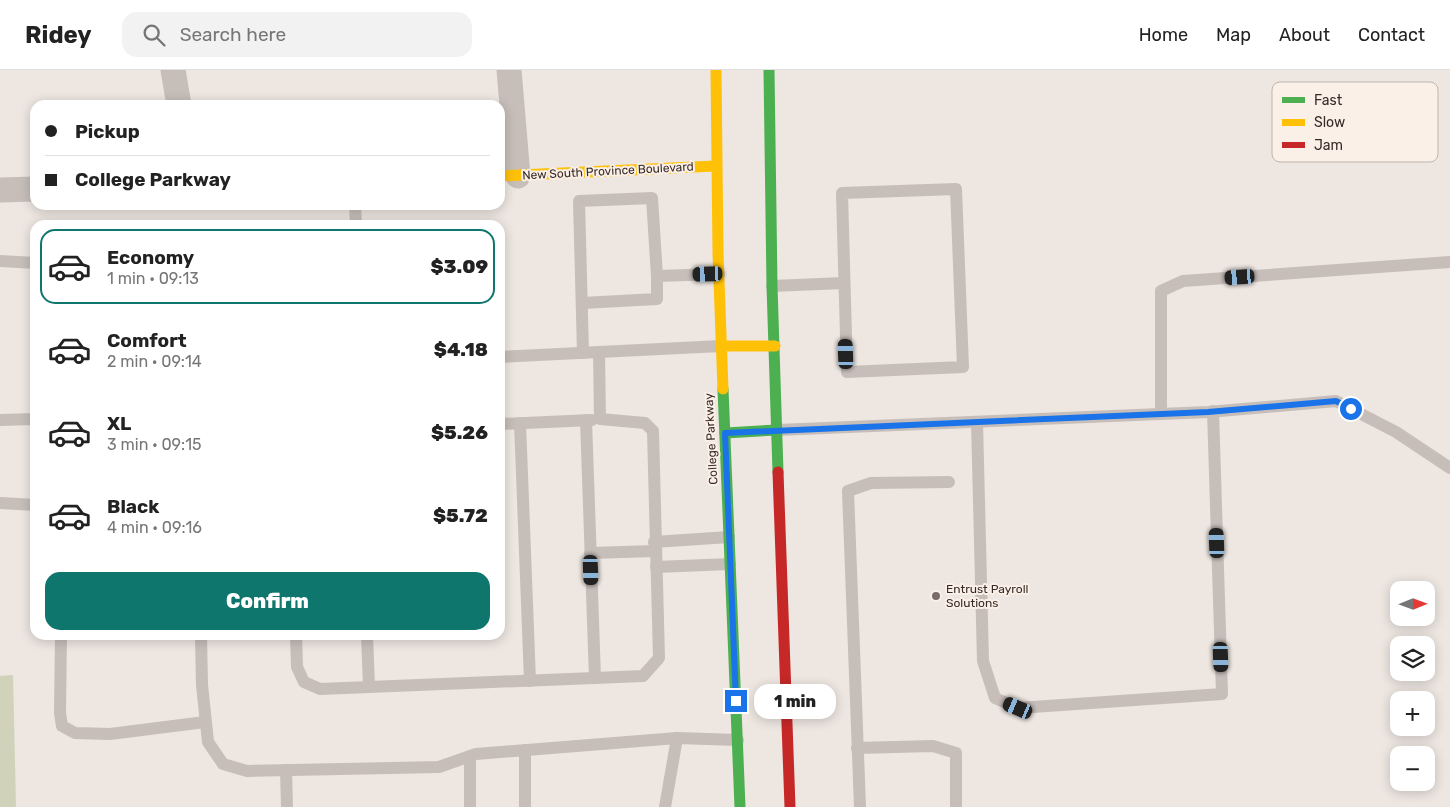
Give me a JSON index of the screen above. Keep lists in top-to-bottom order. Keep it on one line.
{"streets":{"main road":["New South Province Boulevard","College Parkway"]},"crossings":[["New South Province Boulevard","College Parkway"]],"places":["Entrust Payroll Solutions"],"legend":["Fast","Slow","Jam"],"north":"right","page":{"header":"Ridey","search":"Search here","nav":["Home","Map","About","Contact"],"banner":["Pickup","College Parkway"],"list":[{"name":"Economy","note":"1 min · 09:13","value":"$3.09"},{"name":"Comfort","note":"2 min · 09:14","value":"$4.18"},{"name":"XL","note":"3 min · 09:15","value":"$5.26"},{"name":"Black","note":"4 min · 09:16","value":"$5.72"}],"buttons":"Confirm","map_buttons":["+","−"],"bubble":"1 min"}}
